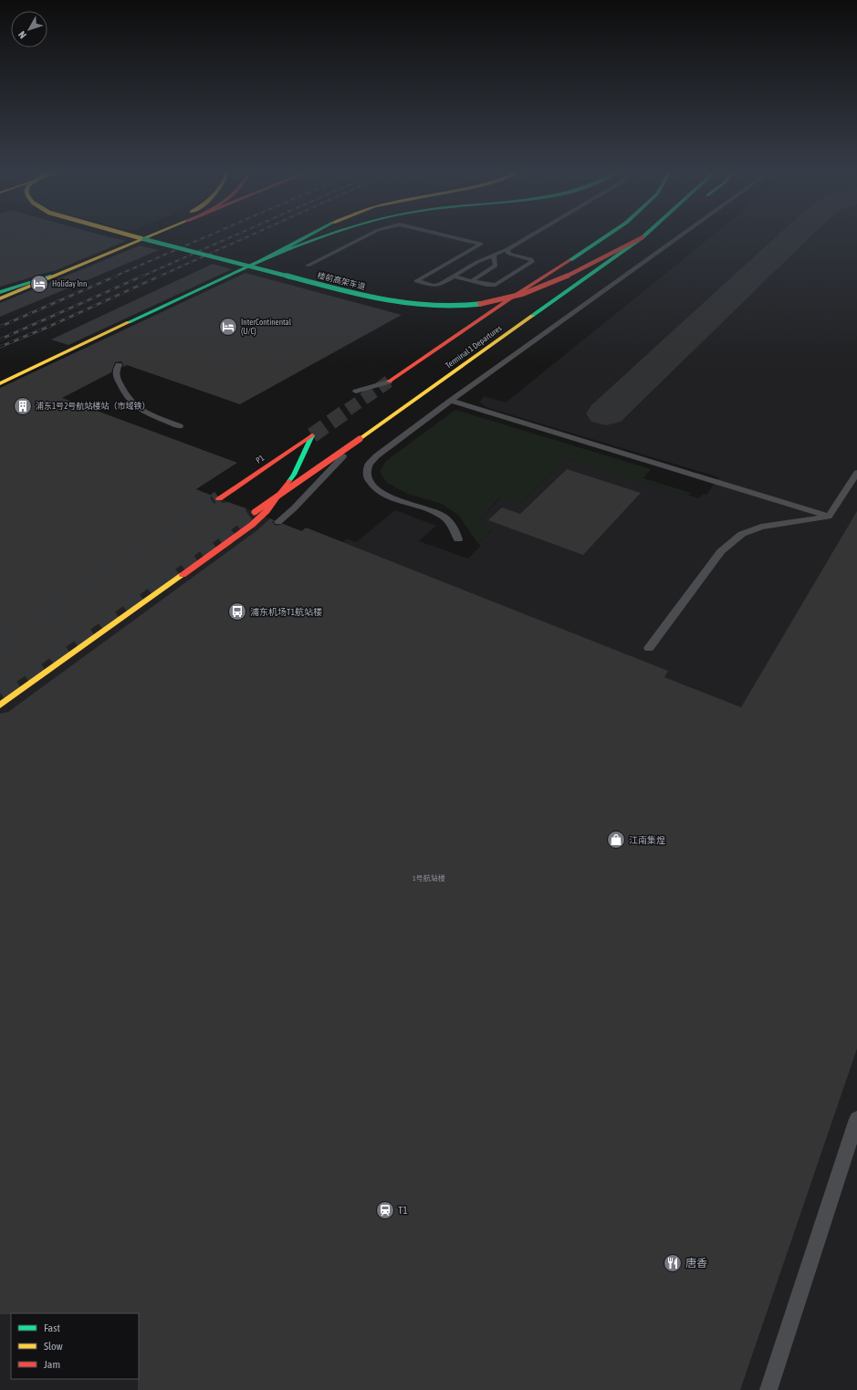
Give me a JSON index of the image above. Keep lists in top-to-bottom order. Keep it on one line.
{"streets":{"main road":["楼前高架车道","Terminal 1 Departures","P1"]},"crossings":[["楼前高架车道","Terminal 1 Departures"]],"places":{"hotel":["Holiday Inn","InterContinental (U/C)"],"building":["浦东1号2号航站楼站（市域铁）"],"bus stop":["浦东机场T1航站楼"],"shop":["江南集煌"],"station":["T1"],"restaurant":["唐香"]},"house_numbers":["1号航站楼"],"legend":["Fast","Slow","Jam"],"north":"bottom left"}
